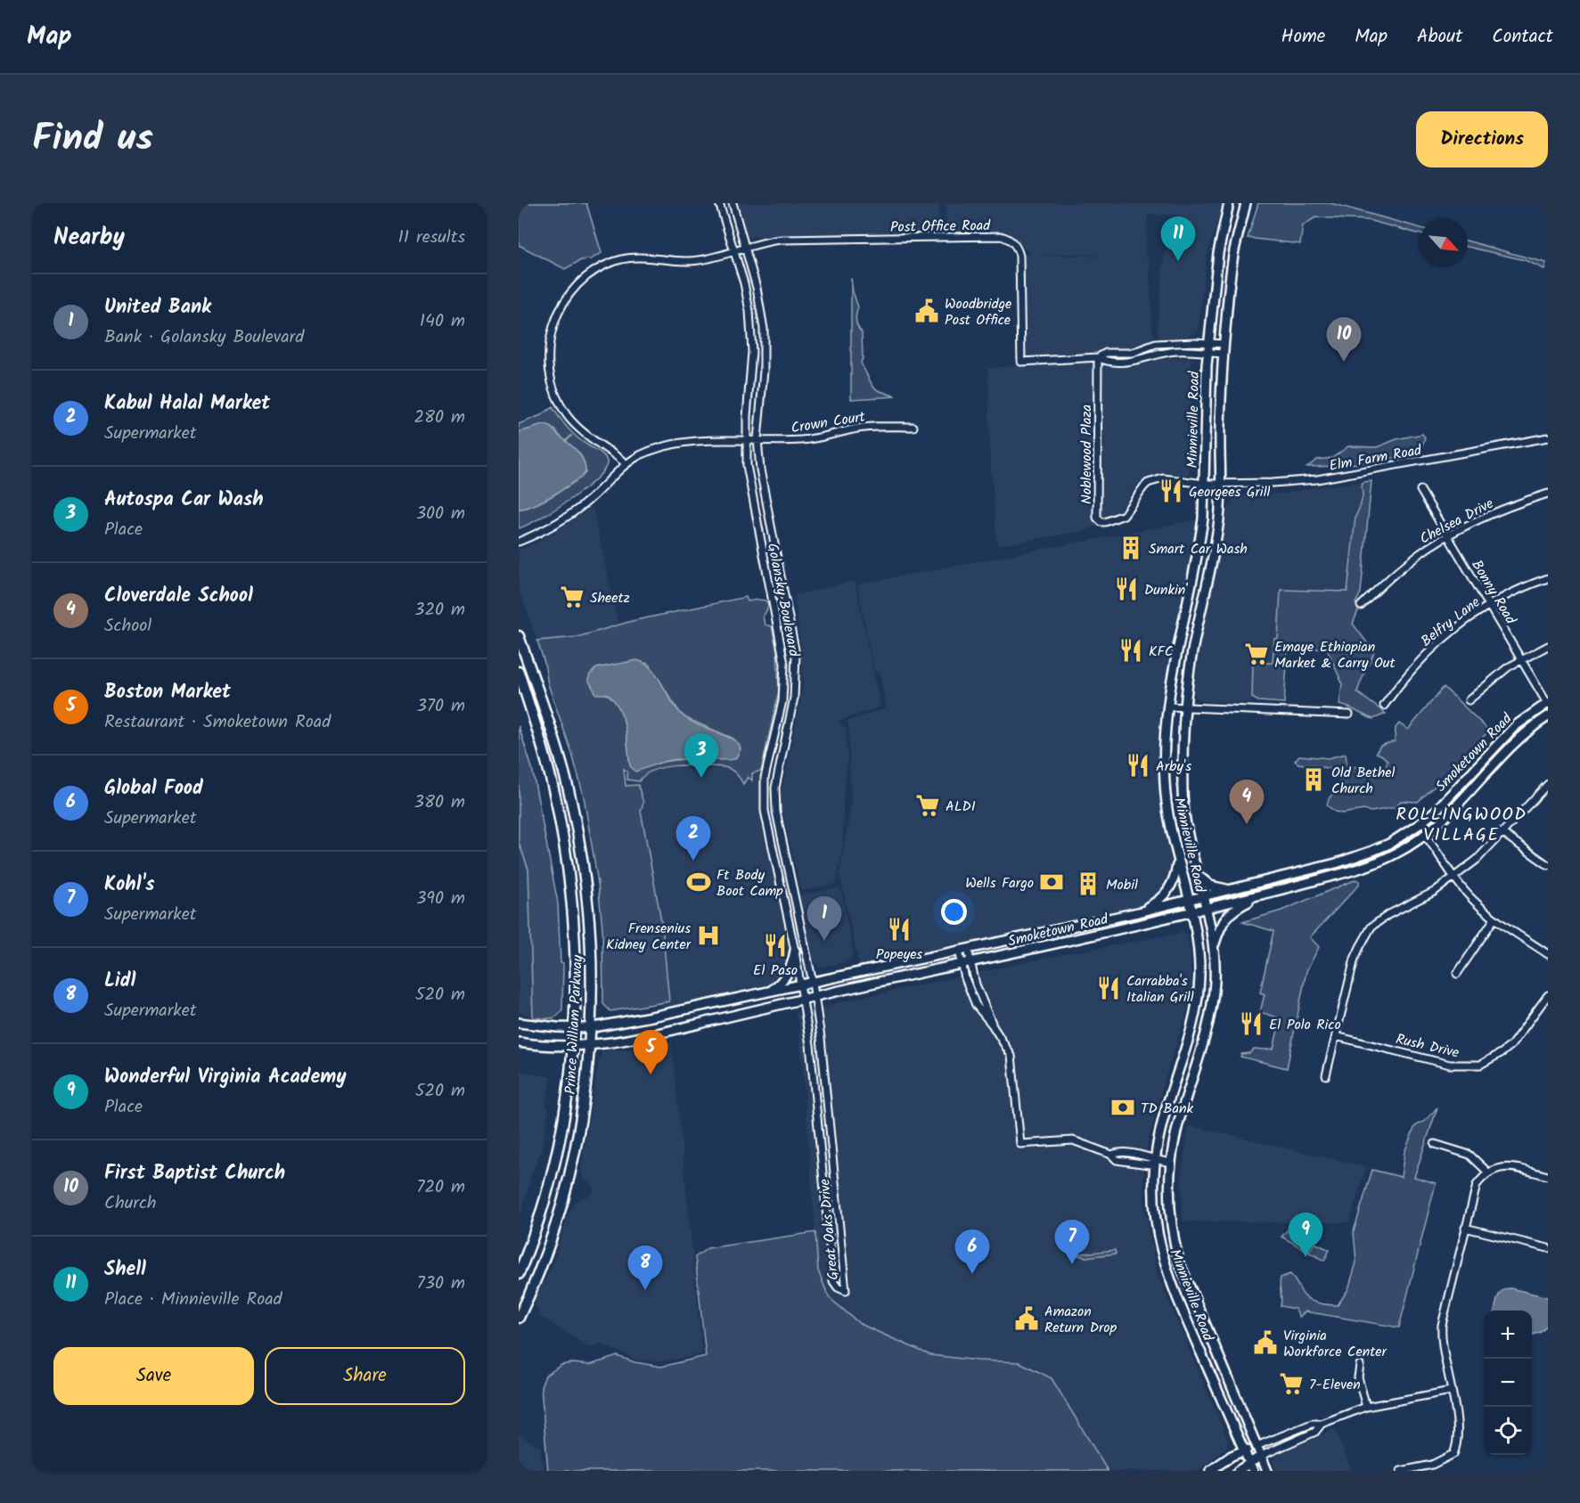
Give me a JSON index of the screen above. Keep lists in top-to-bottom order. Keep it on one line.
{"streets":{"highway":["Prince William Parkway"],"main road":["Minnieville Road","Smoketown Road"],"street":["Post Office Road","Crown Court","Noblewood Plaza","Elm Farm Road","Chelsea Drive","Bonny Road","Golansky Boulevard","Belfry Lane","Rush Drive","Great Oaks Drive"]},"crossings":[["Post Office Road","Noblewood Plaza"],["Post Office Road","Golansky Boulevard"],["Minnieville Road","Noblewood Plaza"],["Minnieville Road","Elm Farm Road"],["Minnieville Road","Smoketown Road"],["Crown Court","Golansky Boulevard"],["Noblewood Plaza","Elm Farm Road"],["Chelsea Drive","Bonny Road"],["Bonny Road","Belfry Lane"],["Bonny Road","Smoketown Road"],["Golansky Boulevard","Smoketown Road"],["Golansky Boulevard","Great Oaks Drive"],["Smoketown Road","Prince William Parkway"],["Smoketown Road","Great Oaks Drive"]],"districts":["ROLLINGWOOD VILLAGE"],"places":{"public building":["Woodbridge Post Office","Amazon Return Drop","Virginia Workforce Center"],"restaurant":["Georgees Grill","Dunkin'","KFC","Arby's","Popeyes","El Paso","Carrabba's Italian Grill","El Polo Rico"],"building":["Smart Car Wash","Old Bethel Church","Mobil"],"supermarket":["Sheetz","Emaye Ethiopian Market & Carry Out","ALDI","7-Eleven"],"sports":["Ft Body Boot Camp"],"bank":["Wells Fargo","TD Bank"],"hospital":["Frensenius Kidney Center"]},"north":"bottom right","page":{"header":"Map","nav":["Home","Map","About","Contact"],"title":"Find us","buttons":["Directions",["Save","Share"]],"heading":["Nearby","11 results"],"pins":["11","10","3","4","2","1","5","9","7","6","8"],"list":[{"mark":"1","name":"United Bank","note":"Bank · Golansky Boulevard","value":"140 m"},{"mark":"2","name":"Kabul Halal Market","note":"Supermarket","value":"280 m"},{"mark":"3","name":"Autospa Car Wash","note":"Place","value":"300 m"},{"mark":"4","name":"Cloverdale School","note":"School","value":"320 m"},{"mark":"5","name":"Boston Market","note":"Restaurant · Smoketown Road","value":"370 m"},{"mark":"6","name":"Global Food","note":"Supermarket","value":"380 m"},{"mark":"7","name":"Kohl's","note":"Supermarket","value":"390 m"},{"mark":"8","name":"Lidl","note":"Supermarket","value":"520 m"},{"mark":"9","name":"Wonderful Virginia Academy","note":"Place","value":"520 m"},{"mark":"10","name":"First Baptist Church","note":"Church","value":"720 m"},{"mark":"11","name":"Shell","note":"Place · Minnieville Road","value":"730 m"}],"map_buttons":["+","−"]}}
